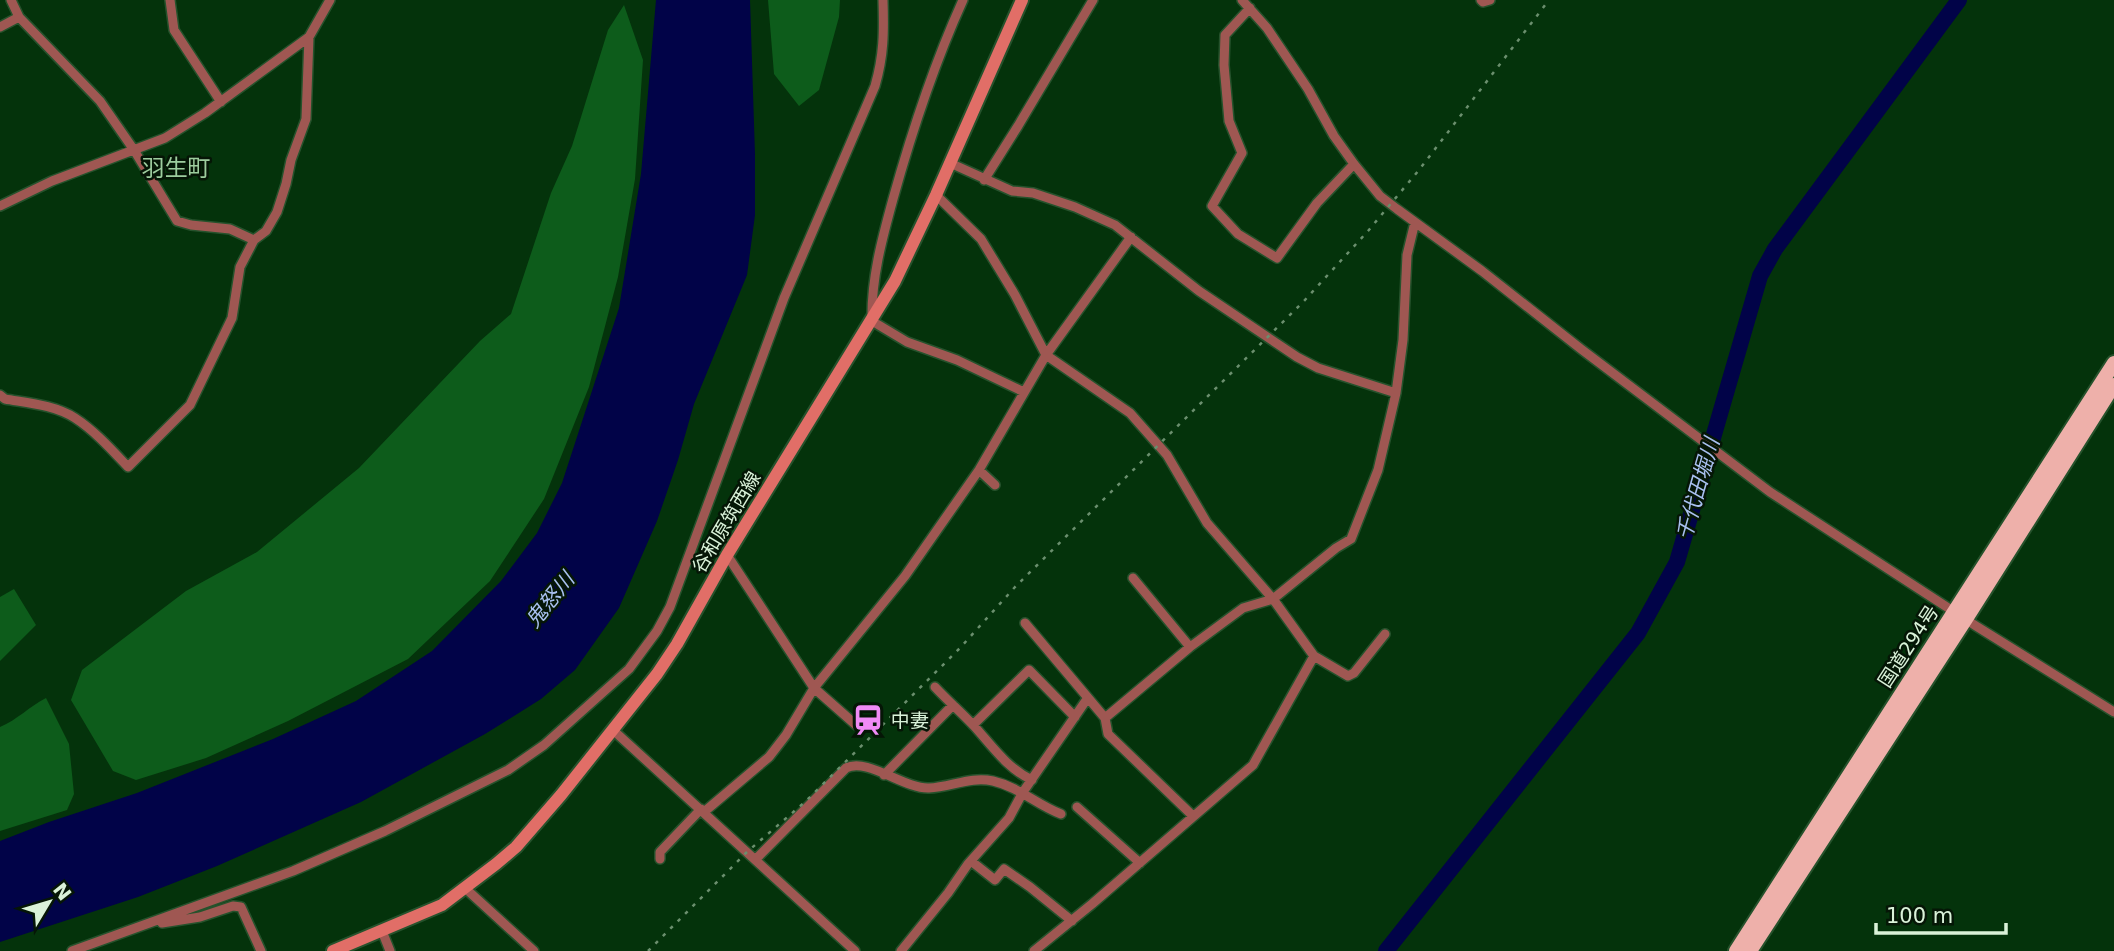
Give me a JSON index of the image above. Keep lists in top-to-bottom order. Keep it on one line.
{"streets":{"highway":["国道294号"],"main road":["谷和原筑西線"]},"districts":["羽生町"],"water":["千代田堀川","鬼怒川"],"places":{"station":["中妻"]},"scale_bar":"100 m","north":"top right"}
